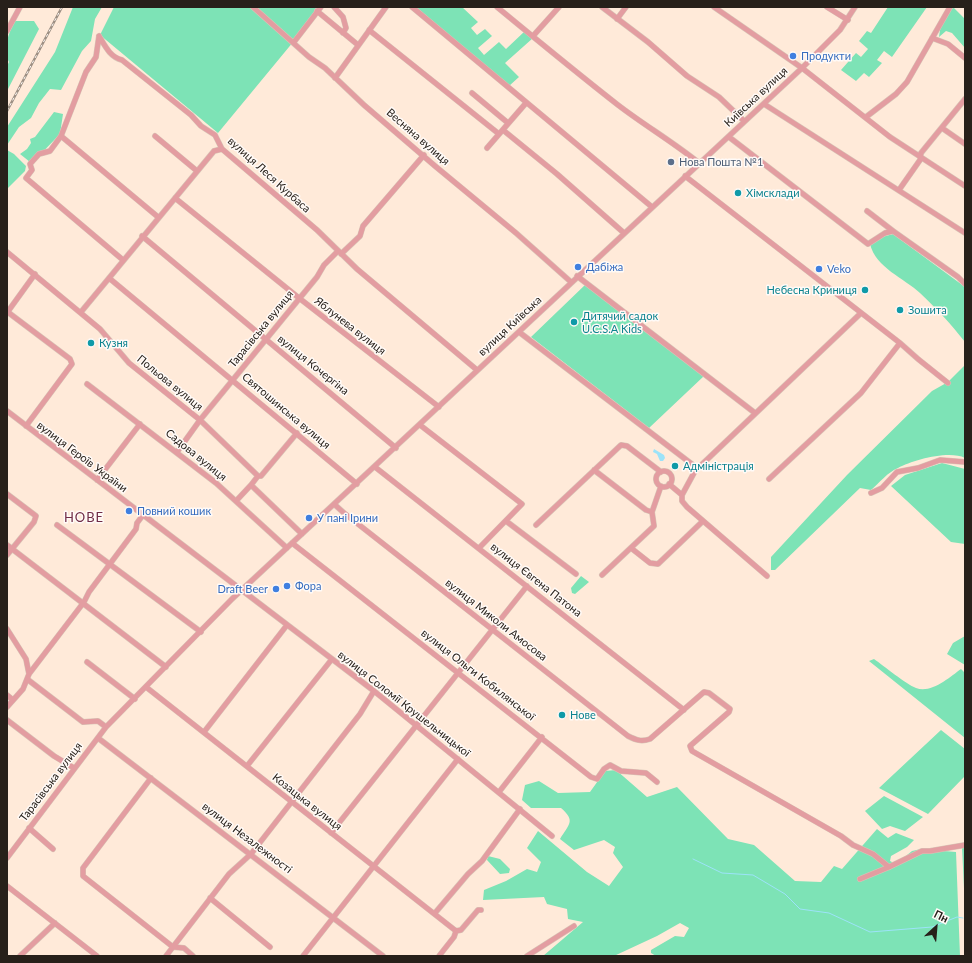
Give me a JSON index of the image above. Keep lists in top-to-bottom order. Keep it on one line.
{"streets":{"street":["Київська вулиця","Весняна вулиця","вулиця Леся Курбаса","Яблунева вулиця","вулиця Київська","Тарасівська вулиця","вулиця Кочергіна","Польова вулиця","Святошинська вулиця","Садова вулиця","вулиця Героїв України","вулиця Євгена Патона","вулиця Миколи Амосова","вулиця Ольги Кобилянської","вулиця Соломії Крушельницької","Козацька вулиця","вулиця Незалежності"]},"crossings":[["Київська вулиця","вулиця Київська"],["Весняна вулиця","вулиця Київська"],["Весняна вулиця","Тарасівська вулиця"],["вулиця Леся Курбаса","вулиця Київська"],["вулиця Леся Курбаса","Тарасівська вулиця"],["Яблунева вулиця","вулиця Київська"],["Яблунева вулиця","Тарасівська вулиця"],["вулиця Київська","Тарасівська вулиця"],["вулиця Київська","вулиця Кочергіна"],["вулиця Київська","Святошинська вулиця"],["вулиця Київська","Садова вулиця"],["вулиця Київська","вулиця Героїв України"],["вулиця Київська","вулиця Євгена Патона"],["вулиця Київська","вулиця Миколи Амосова"],["вулиця Київська","вулиця Ольги Кобилянської"],["вулиця Київська","вулиця Соломії Крушельницької"],["Тарасівська вулиця","вулиця Кочергіна"],["Тарасівська вулиця","Польова вулиця"],["Тарасівська вулиця","Святошинська вулиця"],["Тарасівська вулиця","Садова вулиця"],["Тарасівська вулиця","Козацька вулиця"],["Тарасівська вулиця","вулиця Незалежності"],["вулиця Героїв України","вулиця Соломії Крушельницької"],["вулиця Євгена Патона","вулиця Миколи Амосова"]],"districts":["НОВЕ"],"places":["Продукти","Нова Пошта №1","Хімсклади","Дабіжа","Veko","Небесна Криниця","Зошита","Дитячий садок U.C.S.A Kids","Кузня","Адміністрація","Повний кошик","У пані Ірини","Фора","Draft Beer","Нове"],"north":"top right"}
